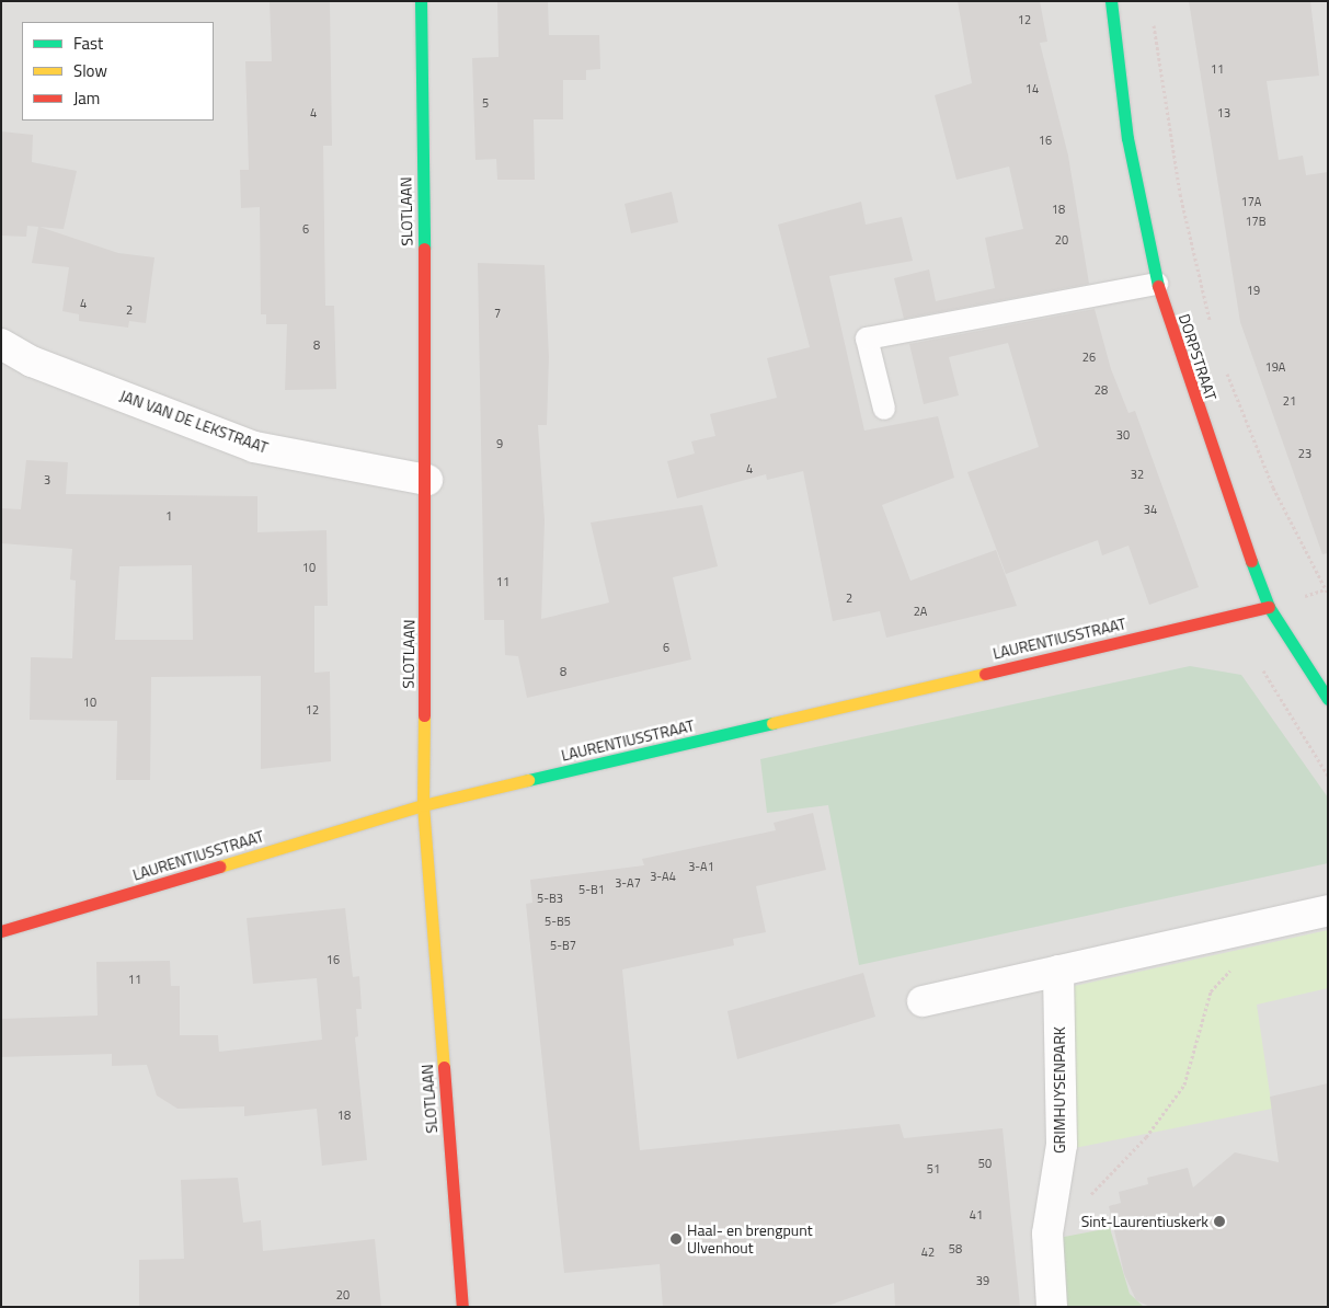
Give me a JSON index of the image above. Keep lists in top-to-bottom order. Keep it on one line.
{"streets":{"street":["SLOTLAAN","DORPSTRAAT","JAN VAN DE LEKSTRAAT","LAURENTIUSSTRAAT","GRIMHUYSENPARK"]},"crossings":[["SLOTLAAN","JAN VAN DE LEKSTRAAT"],["SLOTLAAN","LAURENTIUSSTRAAT"],["DORPSTRAAT","LAURENTIUSSTRAAT"]],"places":["Sint-Laurentiuskerk","Haal- en brengpunt Ulvenhout"],"house_numbers":["12","11","14","5","4","13","16","17A","18","17B","6","20","19","4","2","7","8","26","19A","28","21","30","9","23","4","32","3","34","1","10","11","2","2A","6","8","10","12","3-A1","3-A4","3-A7","5-B1","5-B3","5-B5","5-B7","16","11","18","50","51","41","58","42","39","20"],"legend":["Fast","Slow","Jam"]}
